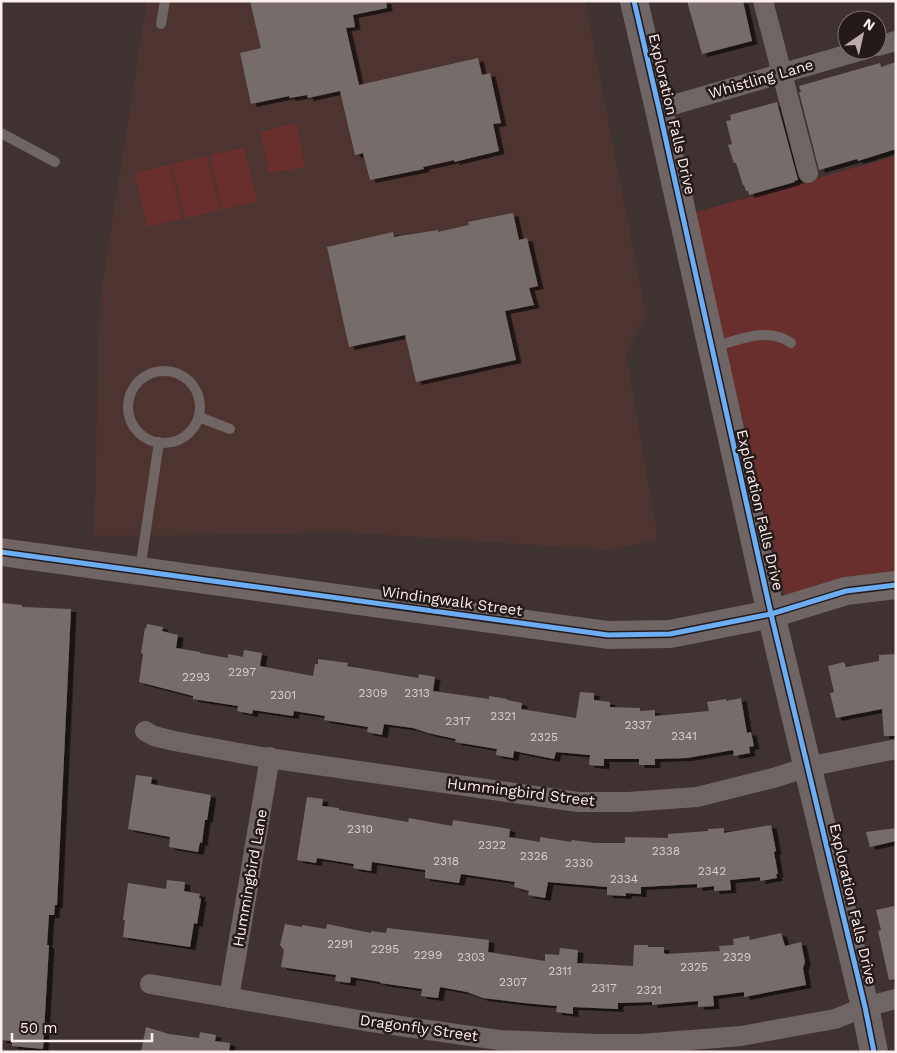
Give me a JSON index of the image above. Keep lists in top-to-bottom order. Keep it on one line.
{"streets":{"street":["Whistling Lane","Exploration Falls Drive","Windingwalk Street","Hummingbird Street","Hummingbird Lane","Dragonfly Street"]},"crossings":[["Whistling Lane","Exploration Falls Drive"],["Exploration Falls Drive","Windingwalk Street"],["Exploration Falls Drive","Hummingbird Street"],["Exploration Falls Drive","Dragonfly Street"],["Hummingbird Street","Hummingbird Lane"],["Hummingbird Lane","Dragonfly Street"]],"house_numbers":["2297","2293","2309","2313","2301","2321","2317","2337","2341","2325","2310","2322","2338","2326","2318","2330","2342","2334","2291","2295","2299","2303","2329","2325","2311","2307","2317","2321"],"scale_bar":"50 m","north":"top right"}
